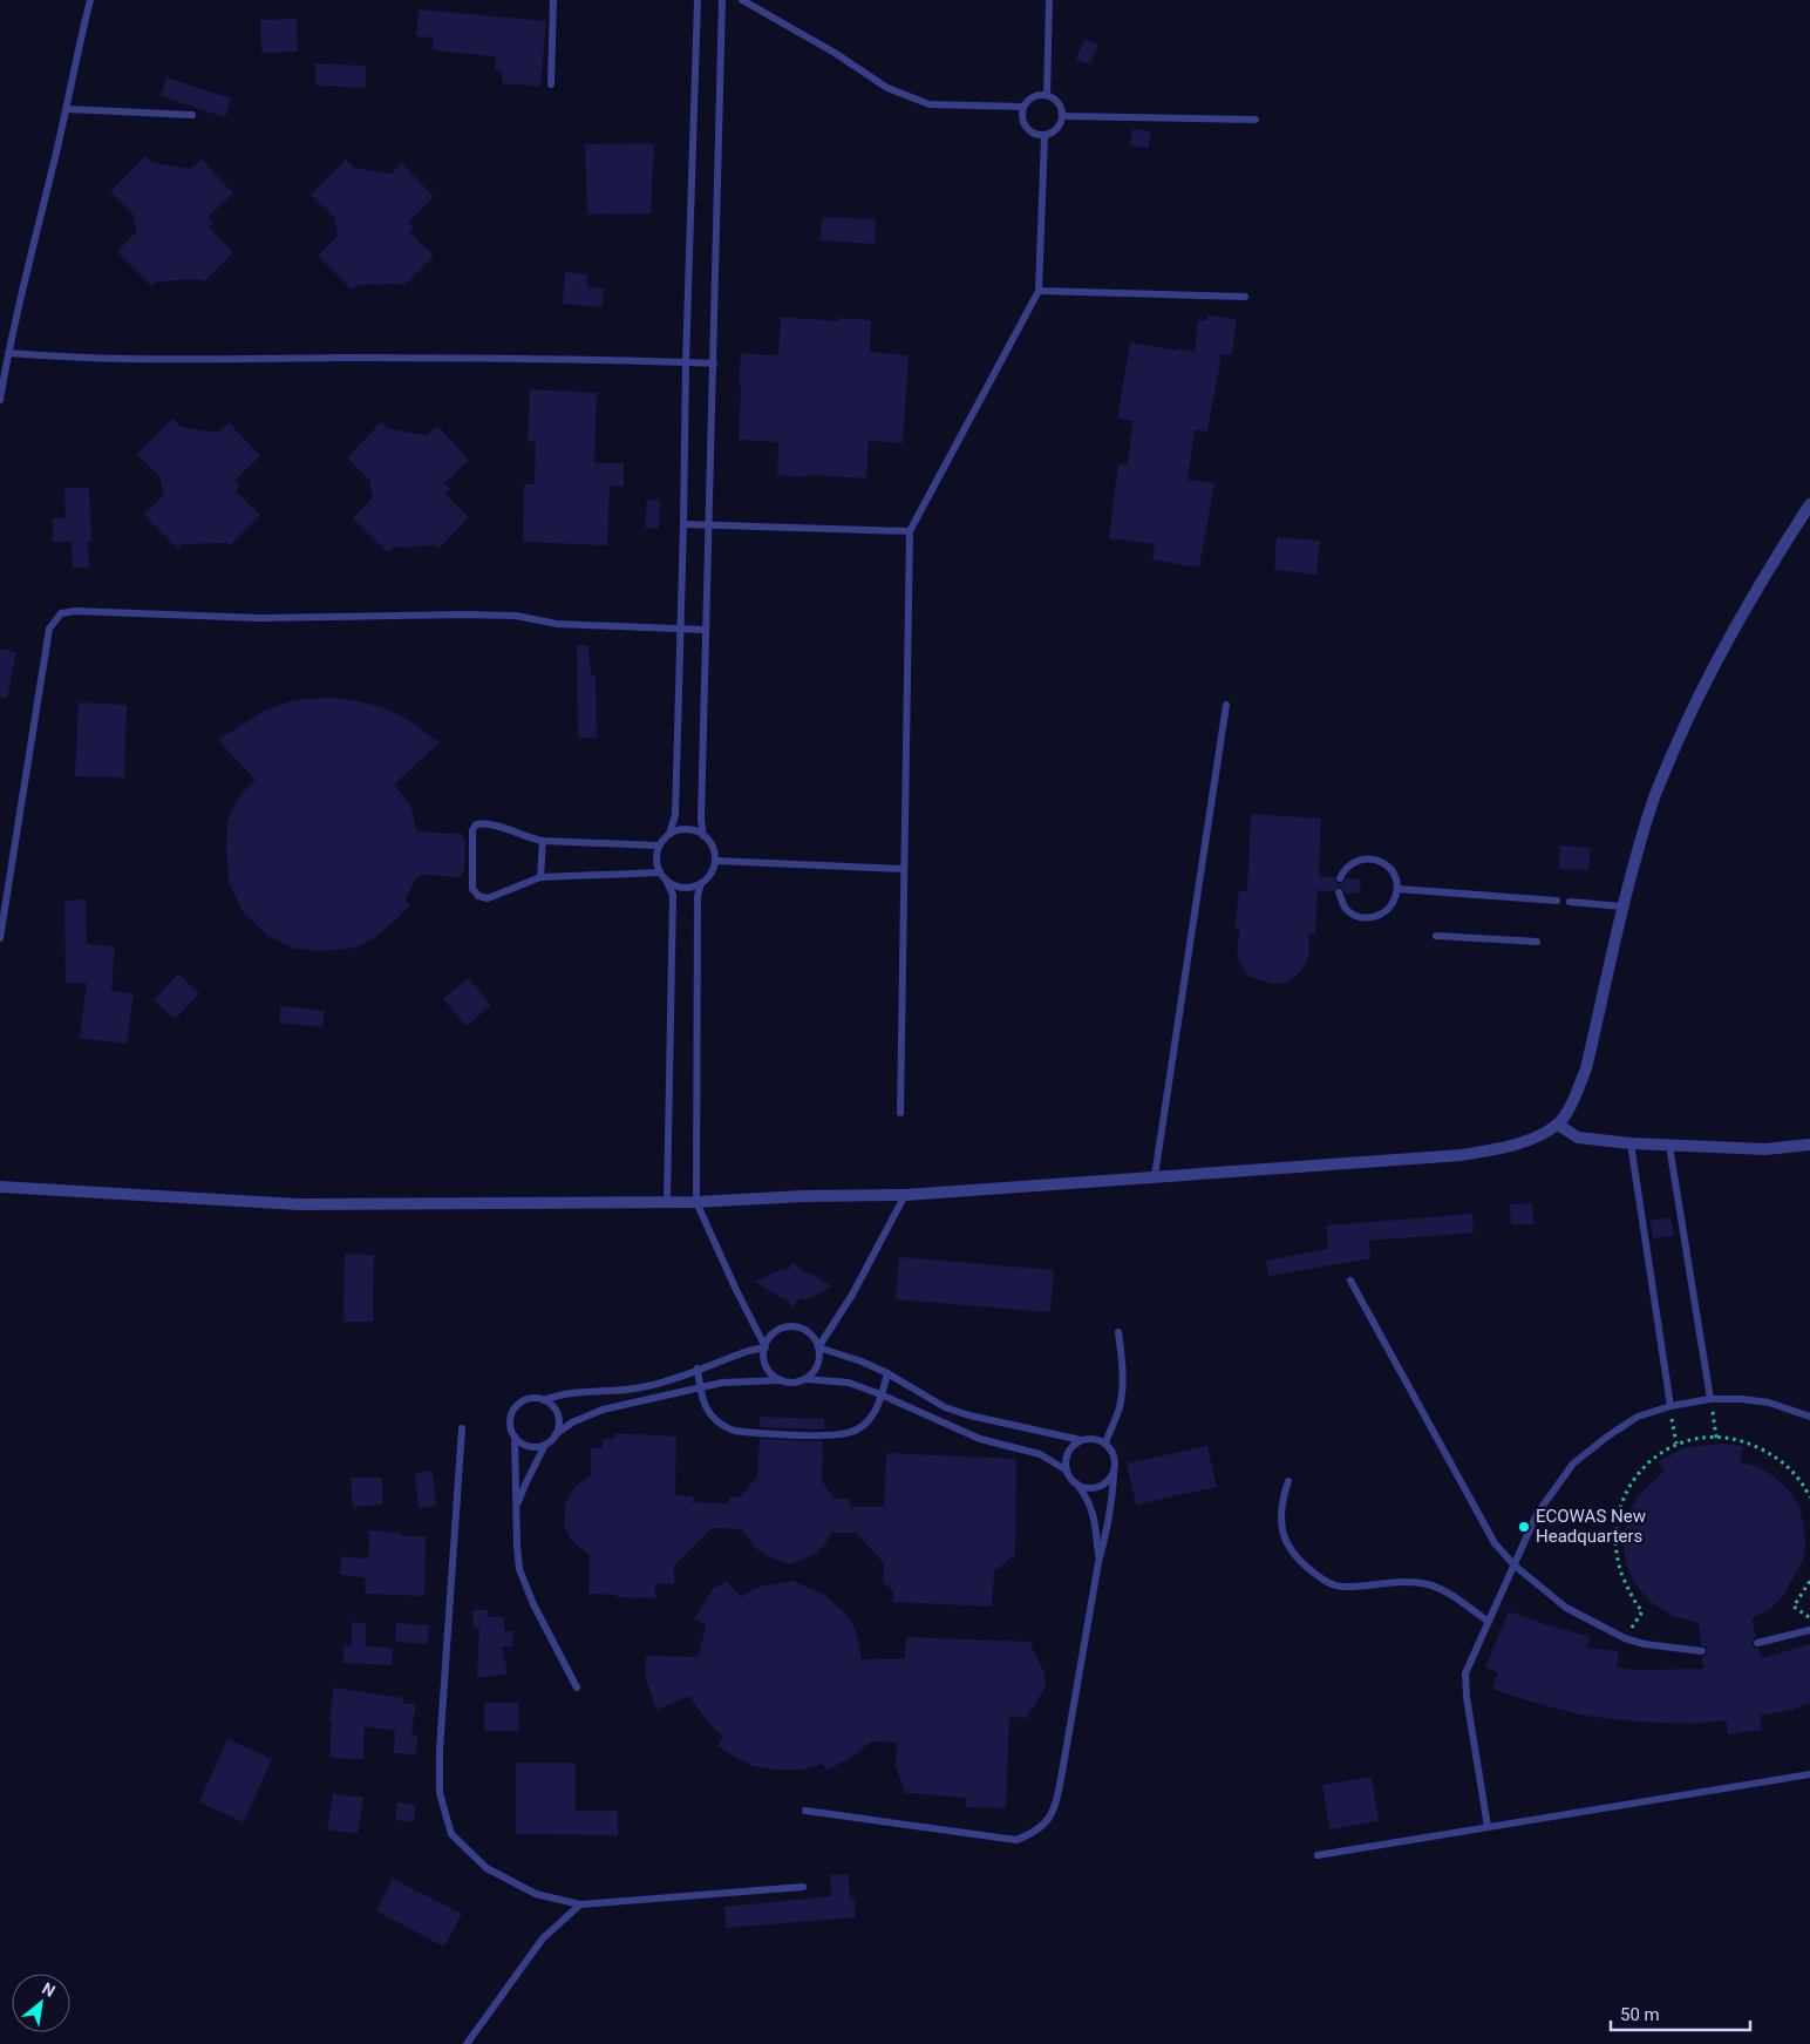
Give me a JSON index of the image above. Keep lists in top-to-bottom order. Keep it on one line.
{"places":["ECOWAS New Headquarters"],"scale_bar":"50 m","north":"top right"}
